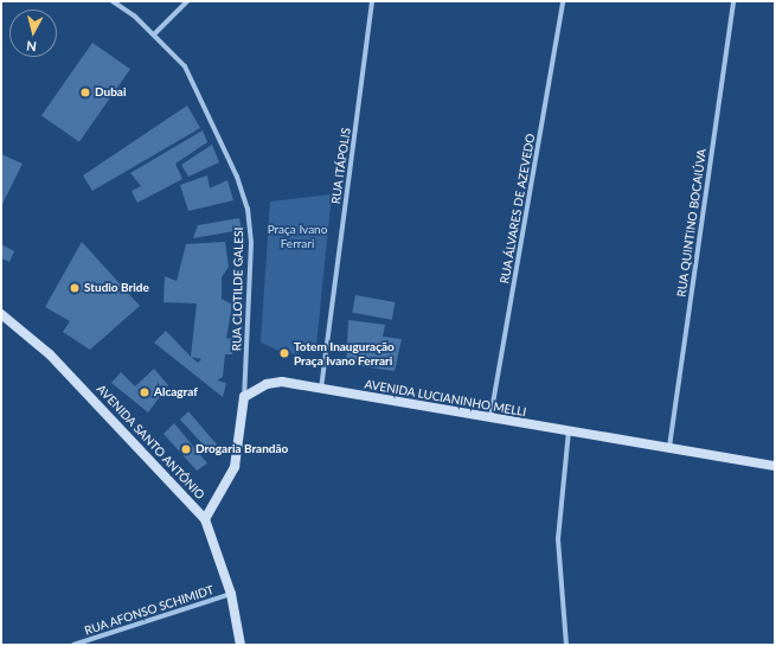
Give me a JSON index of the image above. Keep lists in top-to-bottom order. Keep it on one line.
{"streets":{"street":["RUA ITÁPOLIS","RUA ÁLVARES DE AZEVEDO","RUA QUINTINO BOCAIÚVA","RUA CLOTILDE GALESI","AVENIDA LUCIANINHO MELLI","AVENIDA SANTO ANTÔNIO","RUA AFONSO SCHIMIDT"]},"crossings":[["RUA ITÁPOLIS","AVENIDA LUCIANINHO MELLI"],["RUA ÁLVARES DE AZEVEDO","AVENIDA LUCIANINHO MELLI"],["RUA QUINTINO BOCAIÚVA","AVENIDA LUCIANINHO MELLI"],["RUA CLOTILDE GALESI","AVENIDA LUCIANINHO MELLI"],["AVENIDA SANTO ANTÔNIO","RUA AFONSO SCHIMIDT"]],"parks":["Praça Ivano Ferrari"],"places":["Dubai","Studio Bride","Totem Inauguração Praça Ivano Ferrari","Alcagraf","Drogaria Brandão"],"north":"bottom"}
